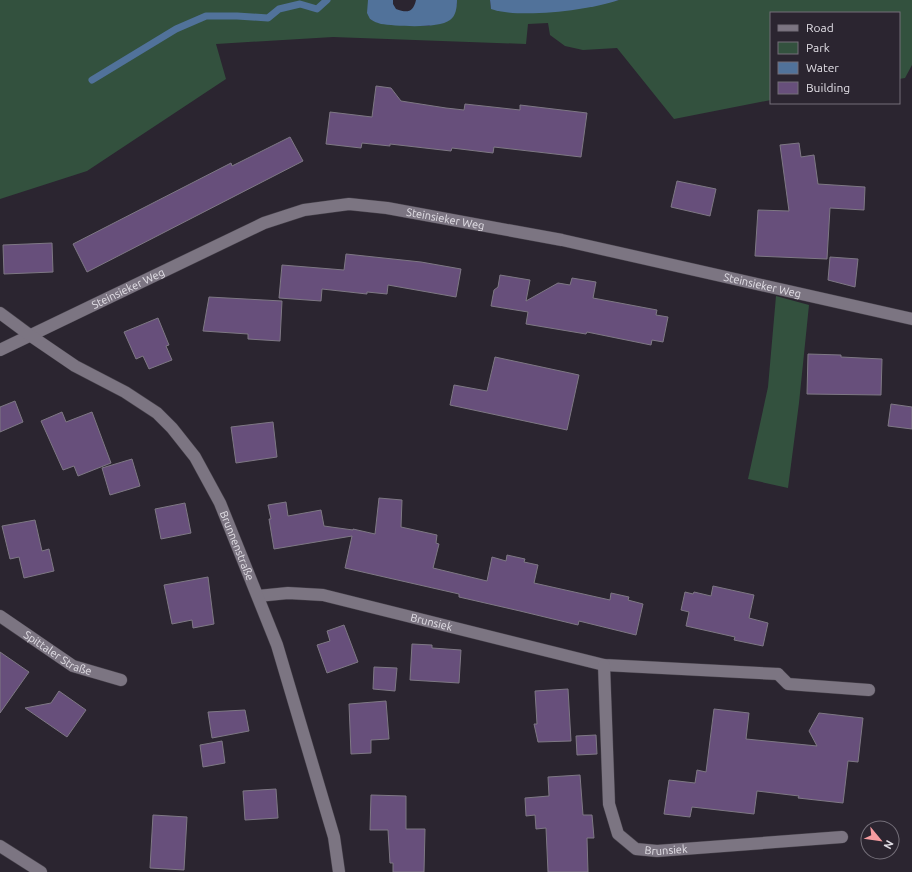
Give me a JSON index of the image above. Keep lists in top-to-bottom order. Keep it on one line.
{"streets":{"street":["Steinsieker Weg","Brunnenstraße","Brunsiek","Spittaler Straße"]},"crossings":[["Steinsieker Weg","Brunnenstraße"],["Brunnenstraße","Brunsiek"]],"legend":["Road","Park","Water","Building"],"north":"bottom right"}
